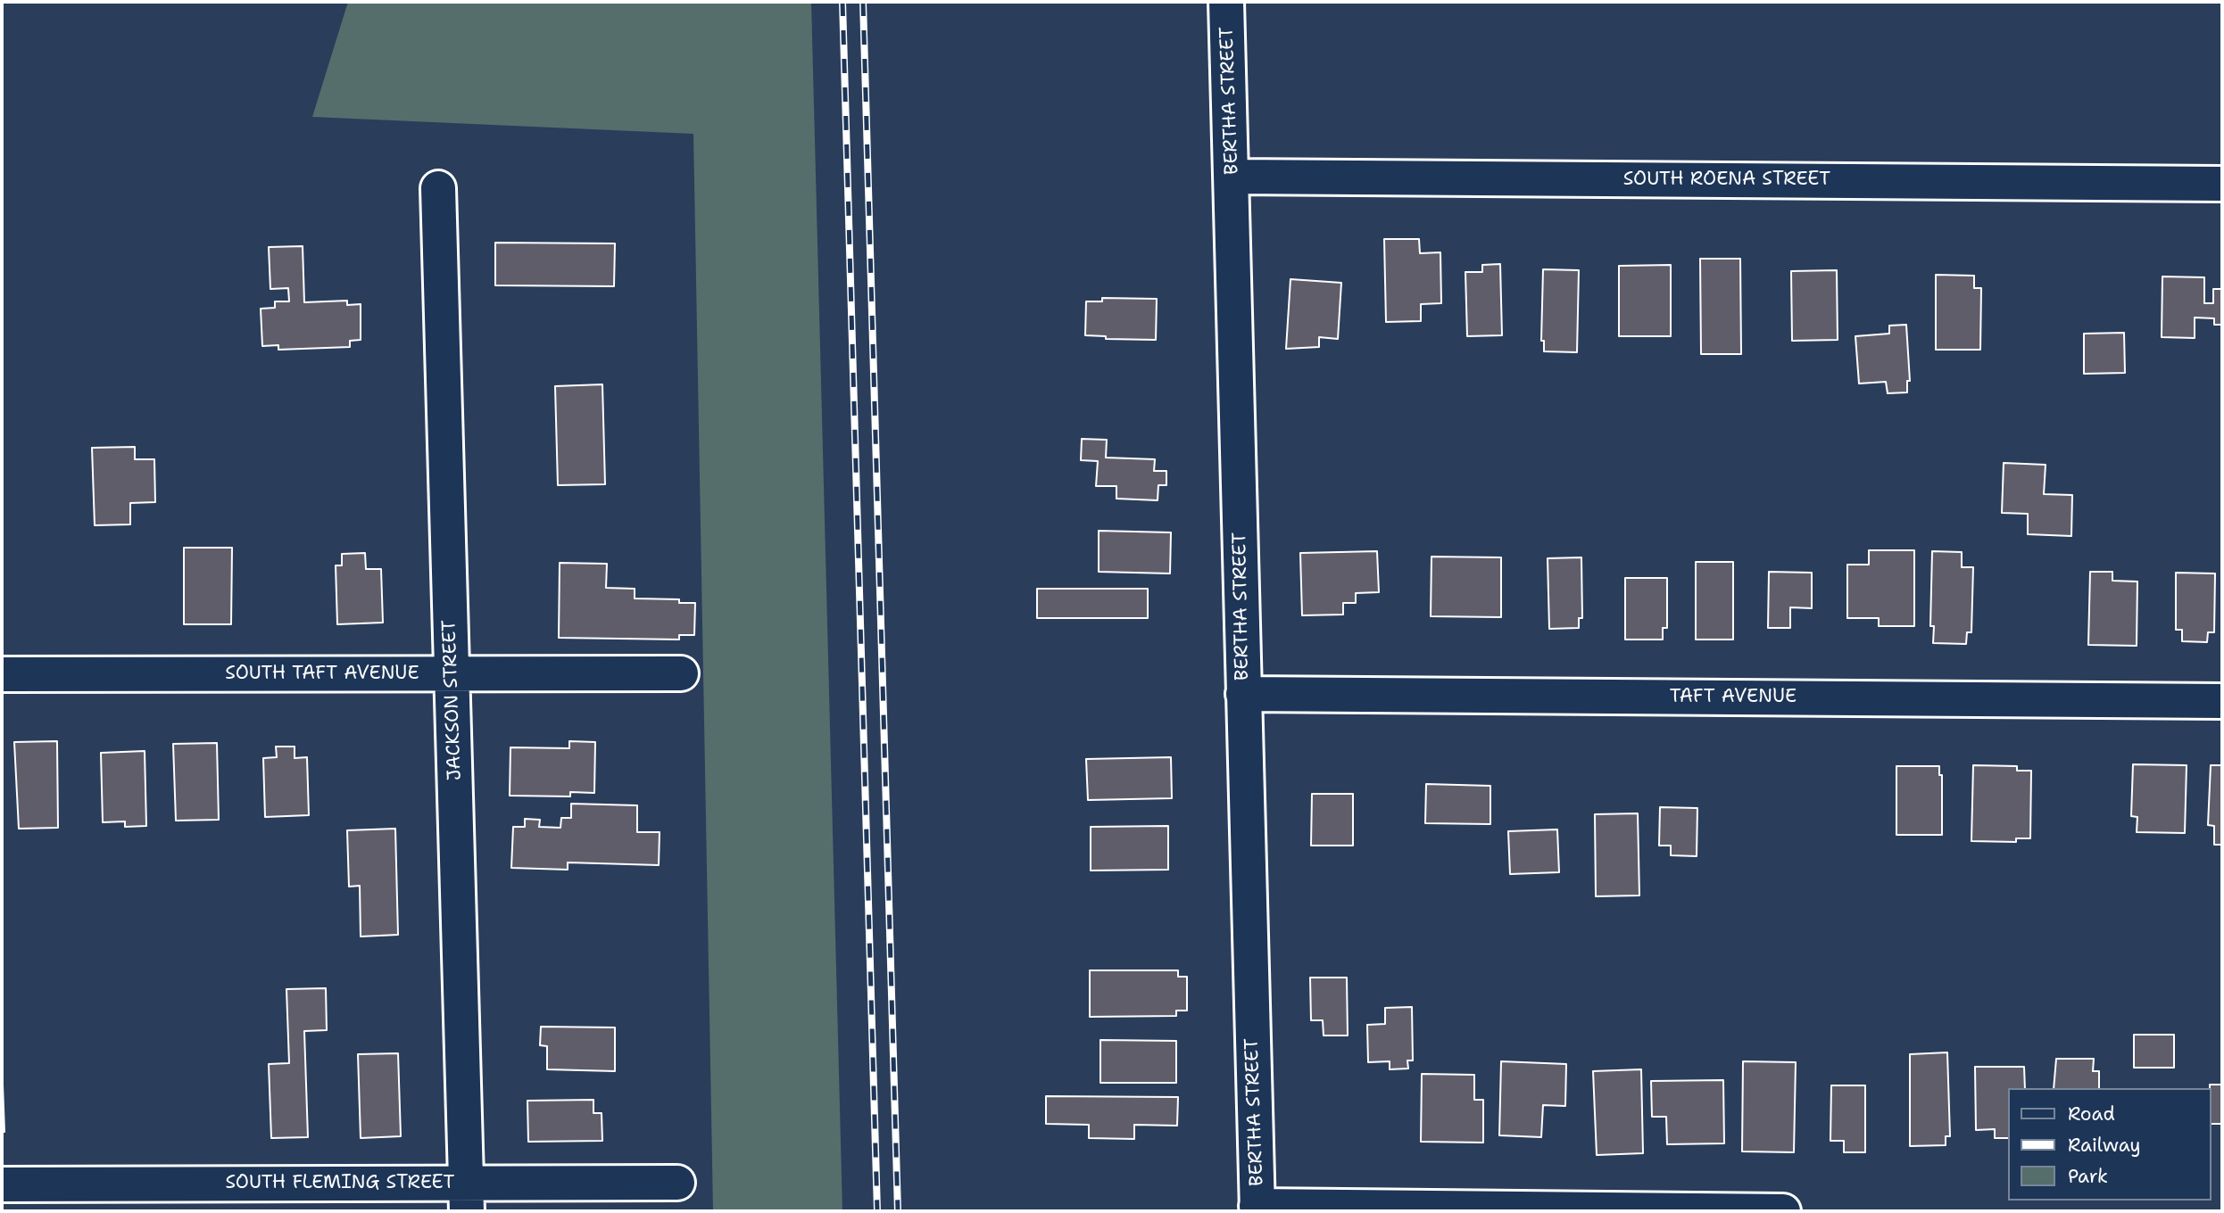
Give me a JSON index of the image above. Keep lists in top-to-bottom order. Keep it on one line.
{"streets":{"street":["BERTHA STREET","SOUTH ROENA STREET","SOUTH TAFT AVENUE","TAFT AVENUE","JACKSON STREET","SOUTH FLEMING STREET"]},"crossings":[["BERTHA STREET","SOUTH ROENA STREET"],["BERTHA STREET","TAFT AVENUE"],["SOUTH TAFT AVENUE","JACKSON STREET"],["JACKSON STREET","SOUTH FLEMING STREET"]],"legend":["Road","Railway","Park"]}
